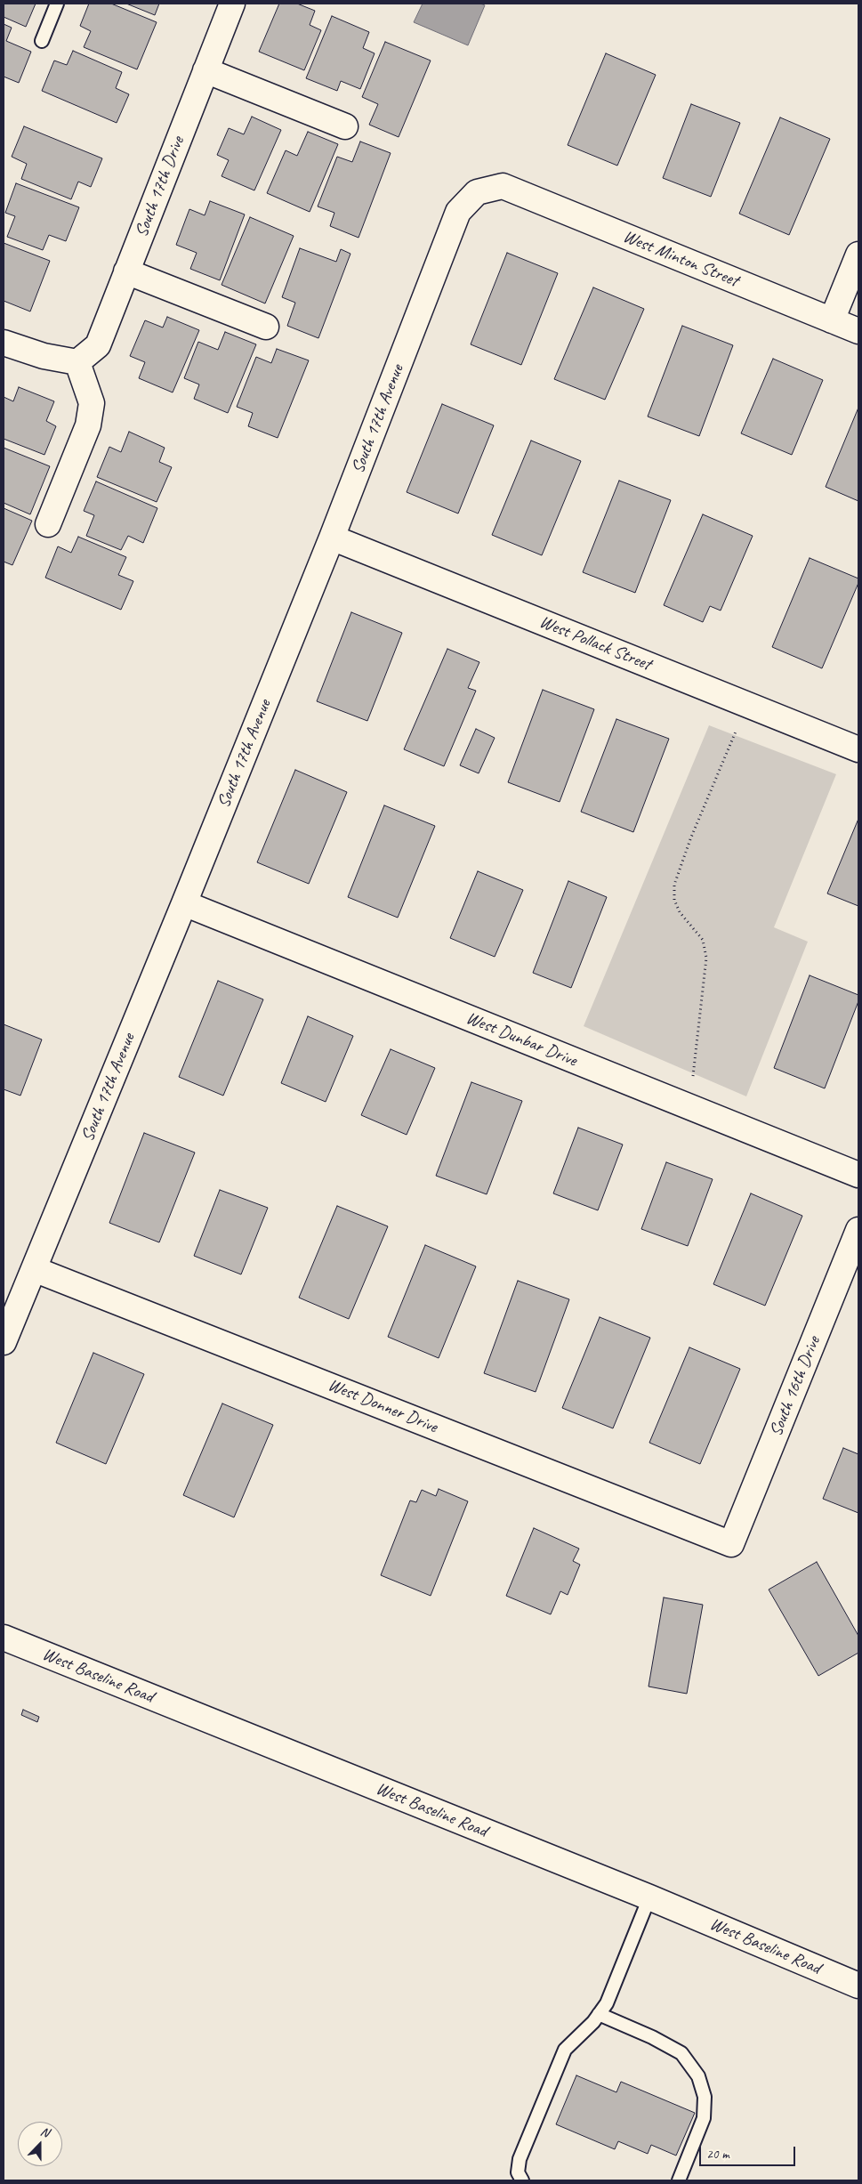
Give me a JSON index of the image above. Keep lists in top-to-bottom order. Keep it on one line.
{"streets":{"street":["South 17th Drive","West Minton Street","South 17th Avenue","West Pollack Street","West Dunbar Drive","South 16th Drive","West Donner Drive","West Baseline Road"]},"crossings":[["West Minton Street","South 17th Avenue"],["South 17th Avenue","West Pollack Street"],["South 17th Avenue","West Dunbar Drive"],["South 17th Avenue","West Donner Drive"],["South 16th Drive","West Donner Drive"]],"scale_bar":"20 m","north":"top"}
